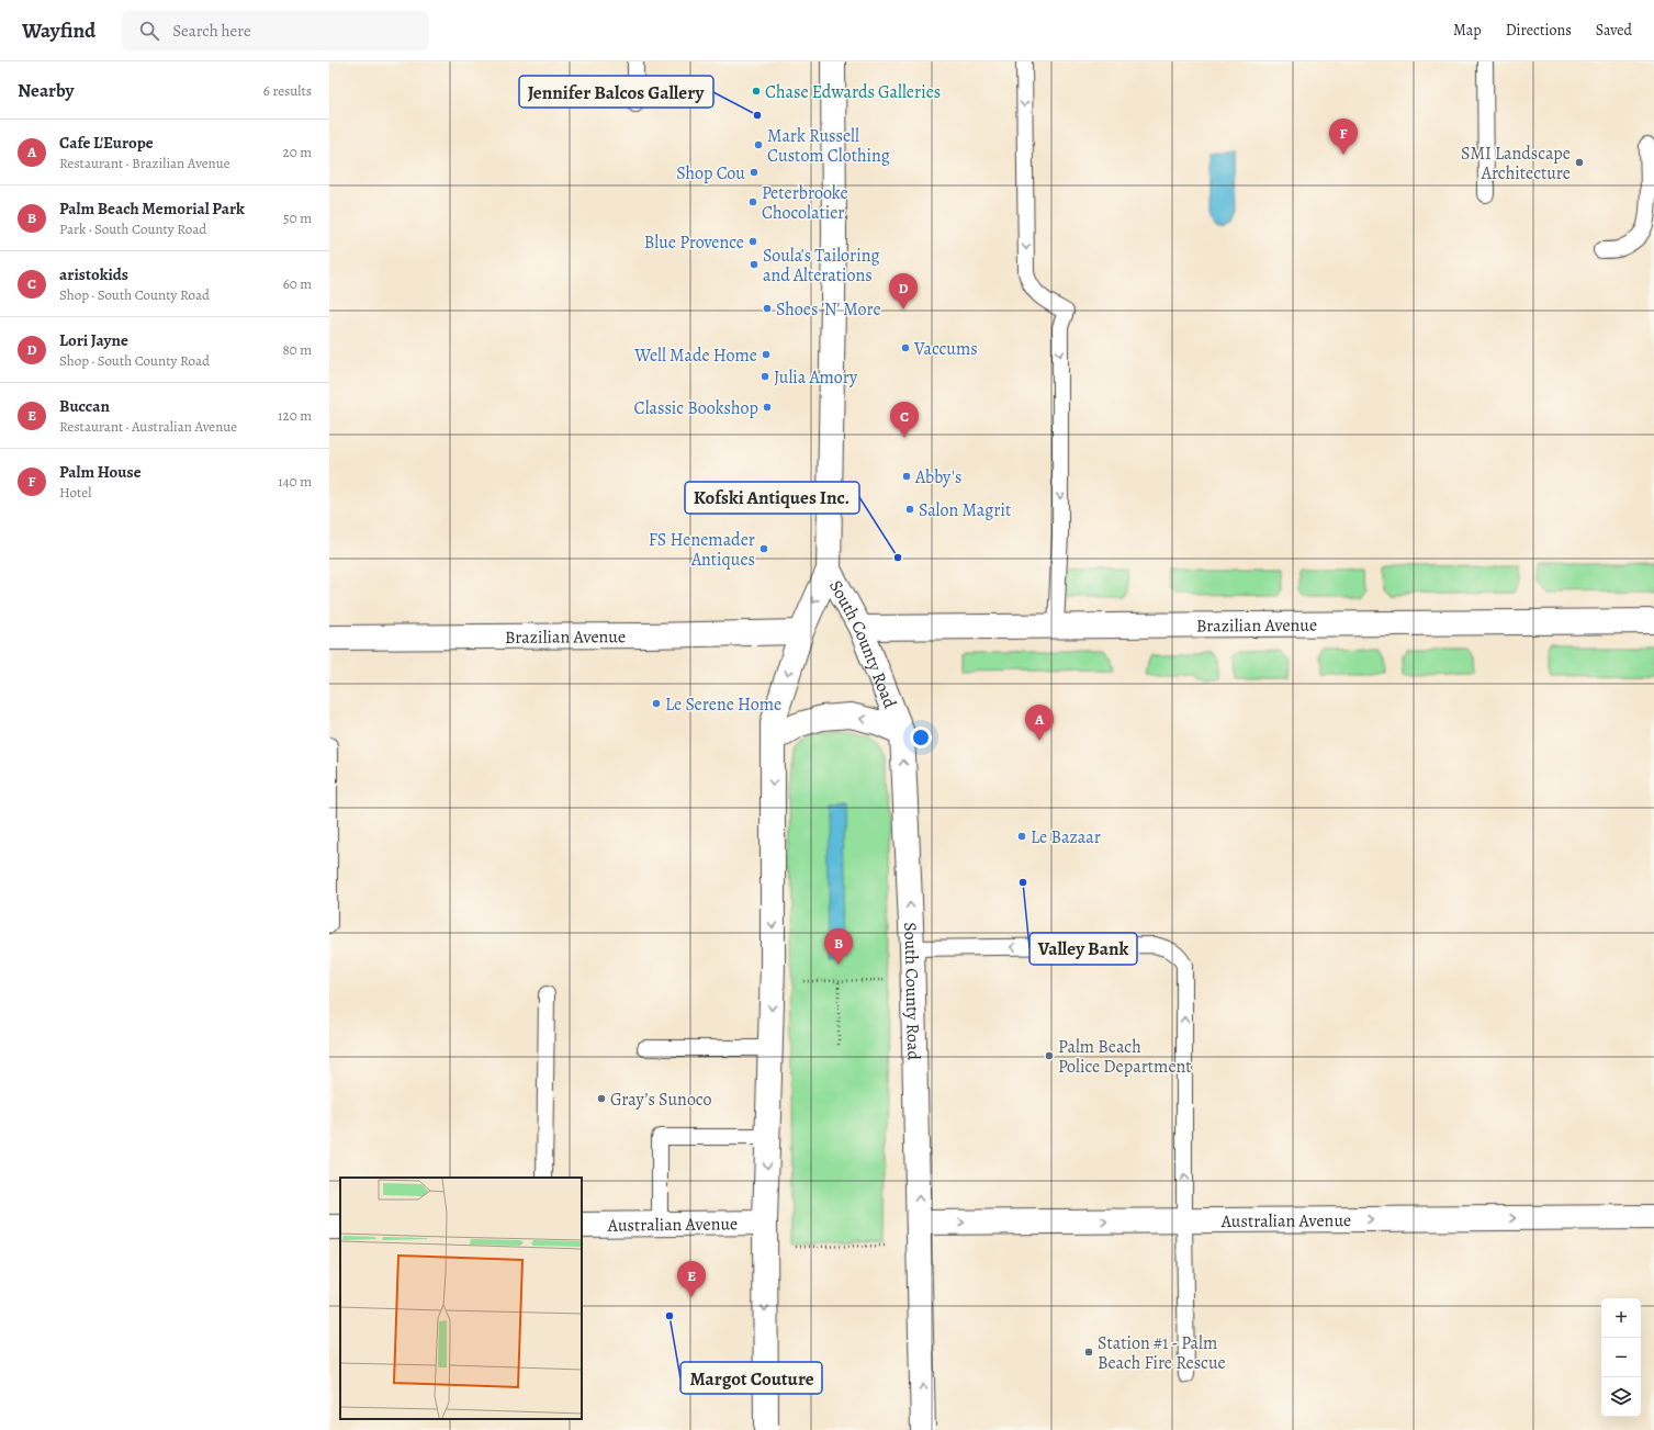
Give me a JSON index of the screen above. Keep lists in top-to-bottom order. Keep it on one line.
{"streets":{"main road":["Brazilian Avenue","South County Road","Australian Avenue"]},"crossings":[["Brazilian Avenue","South County Road"],["South County Road","Australian Avenue"]],"one_way":["Australian Avenue"],"places":["Chase Edwards Galleries","Jennifer Balcos Gallery","Mark Russell Custom Clothing","SMI Landscape Architecture","Shop Cou","Peterbrooke Chocolatier","Blue Provence","Soula's Tailoring and Alterations","Shoes 'N' More","Vaccums","Well Made Home","Julia Amory","Classic Bookshop","Abby's","Salon Magrit","FS Henemader Antiques","Kofski Antiques Inc.","Le Serene Home","Le Bazaar","Valley Bank","Palm Beach Police Department","Gray’s Sunoco","Margot Couture","Station #1 - Palm Beach Fire Rescue"],"page":{"header":"Wayfind","search":"Search here","nav":["Map","Directions","Saved"],"heading":["Nearby","6 results"],"list":[{"mark":"A","name":"Cafe L'Europe","note":"Restaurant · Brazilian Avenue","value":"20 m"},{"mark":"B","name":"Palm Beach Memorial Park","note":"Park · South County Road","value":"50 m"},{"mark":"C","name":"aristokids","note":"Shop · South County Road","value":"60 m"},{"mark":"D","name":"Lori Jayne","note":"Shop · South County Road","value":"80 m"},{"mark":"E","name":"Buccan","note":"Restaurant · Australian Avenue","value":"120 m"},{"mark":"F","name":"Palm House","note":"Hotel","value":"140 m"}],"pins":["F","D","C","A","B","E"],"map_buttons":["+","−"]}}
